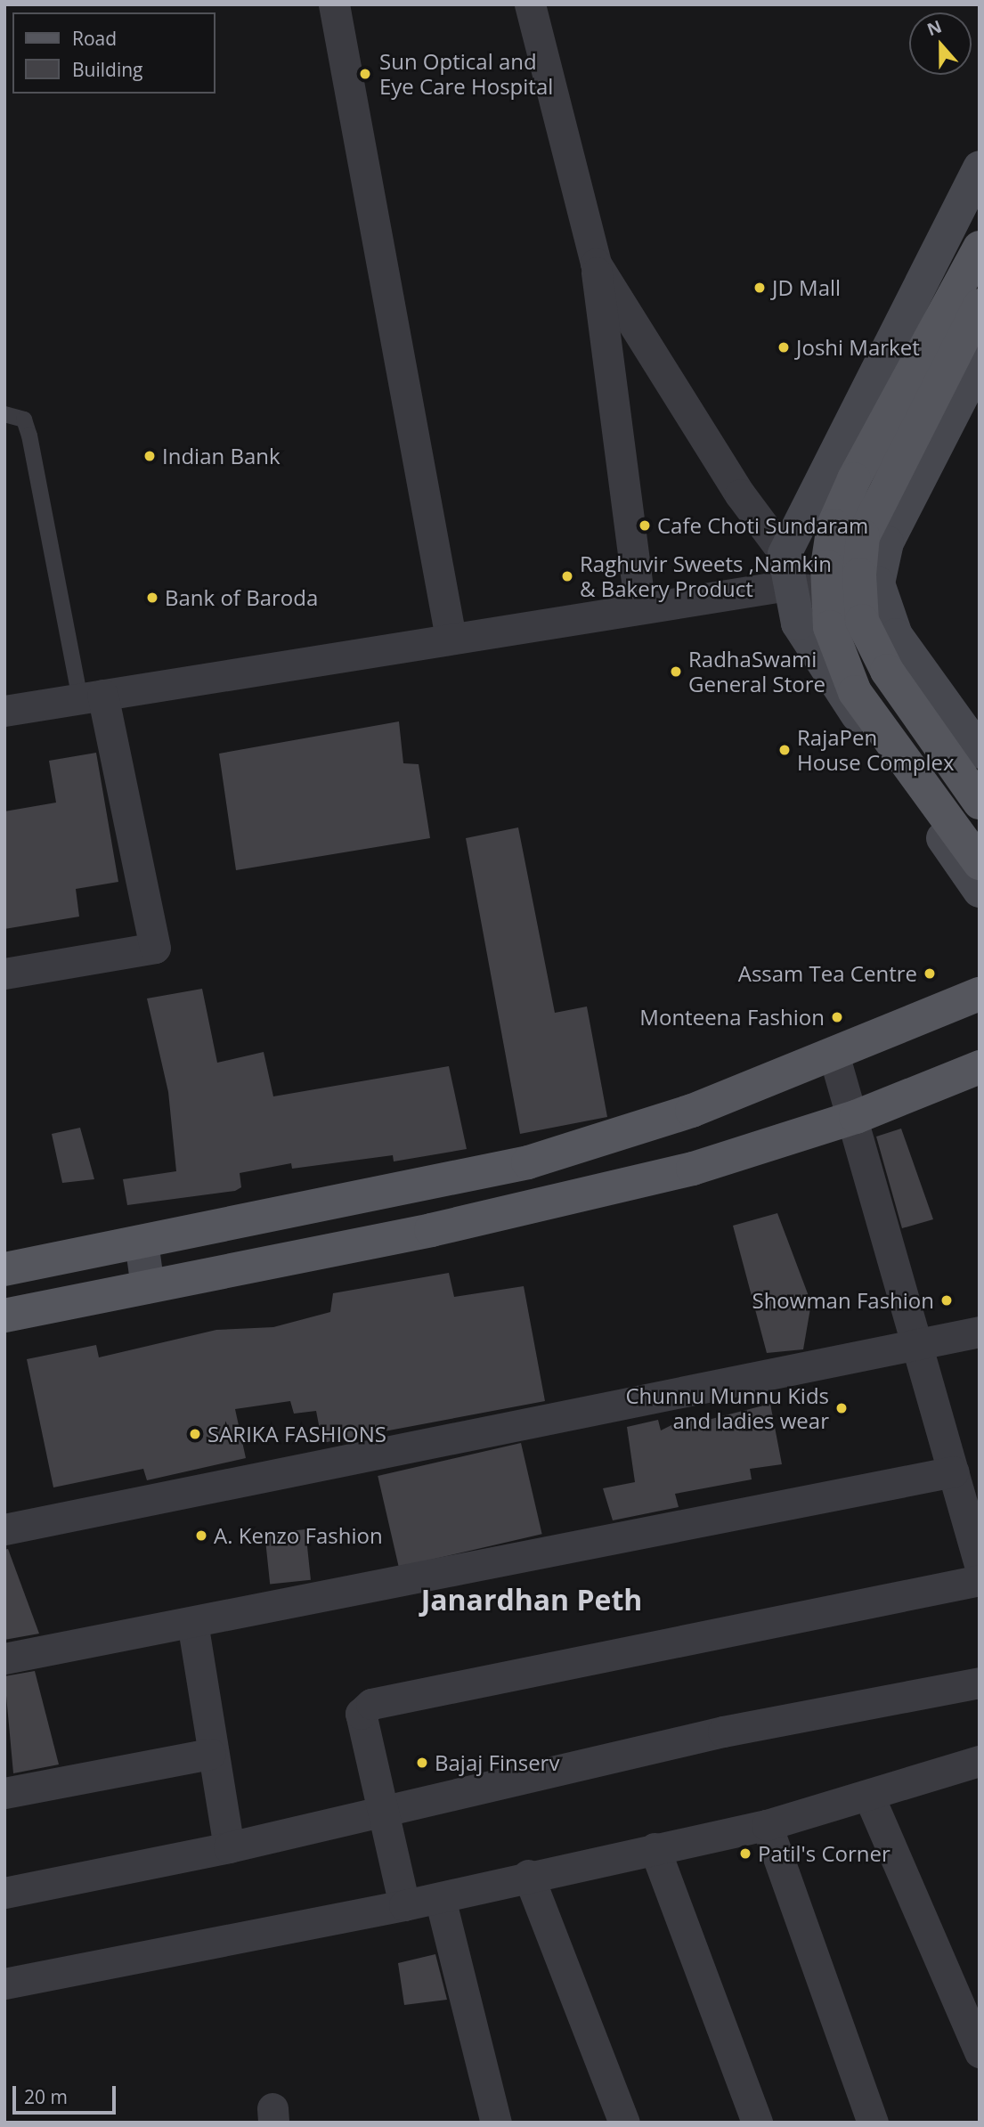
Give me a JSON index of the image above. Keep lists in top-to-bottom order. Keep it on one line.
{"districts":["Janardhan Peth"],"places":["Sun Optical and Eye Care Hospital","JD Mall","Joshi Market","Indian Bank","Cafe Choti Sundaram","Raghuvir Sweets ,Namkin & Bakery Product","Bank of Baroda","RadhaSwami General Store","RajaPen House Complex","Assam Tea Centre","Monteena Fashion","Showman Fashion","Chunnu Munnu Kids and ladies wear","SARIKA FASHIONS","A. Kenzo Fashion","Bajaj Finserv","Patil's Corner"],"legend":["Road","Building"],"scale_bar":"20 m","north":"top"}
